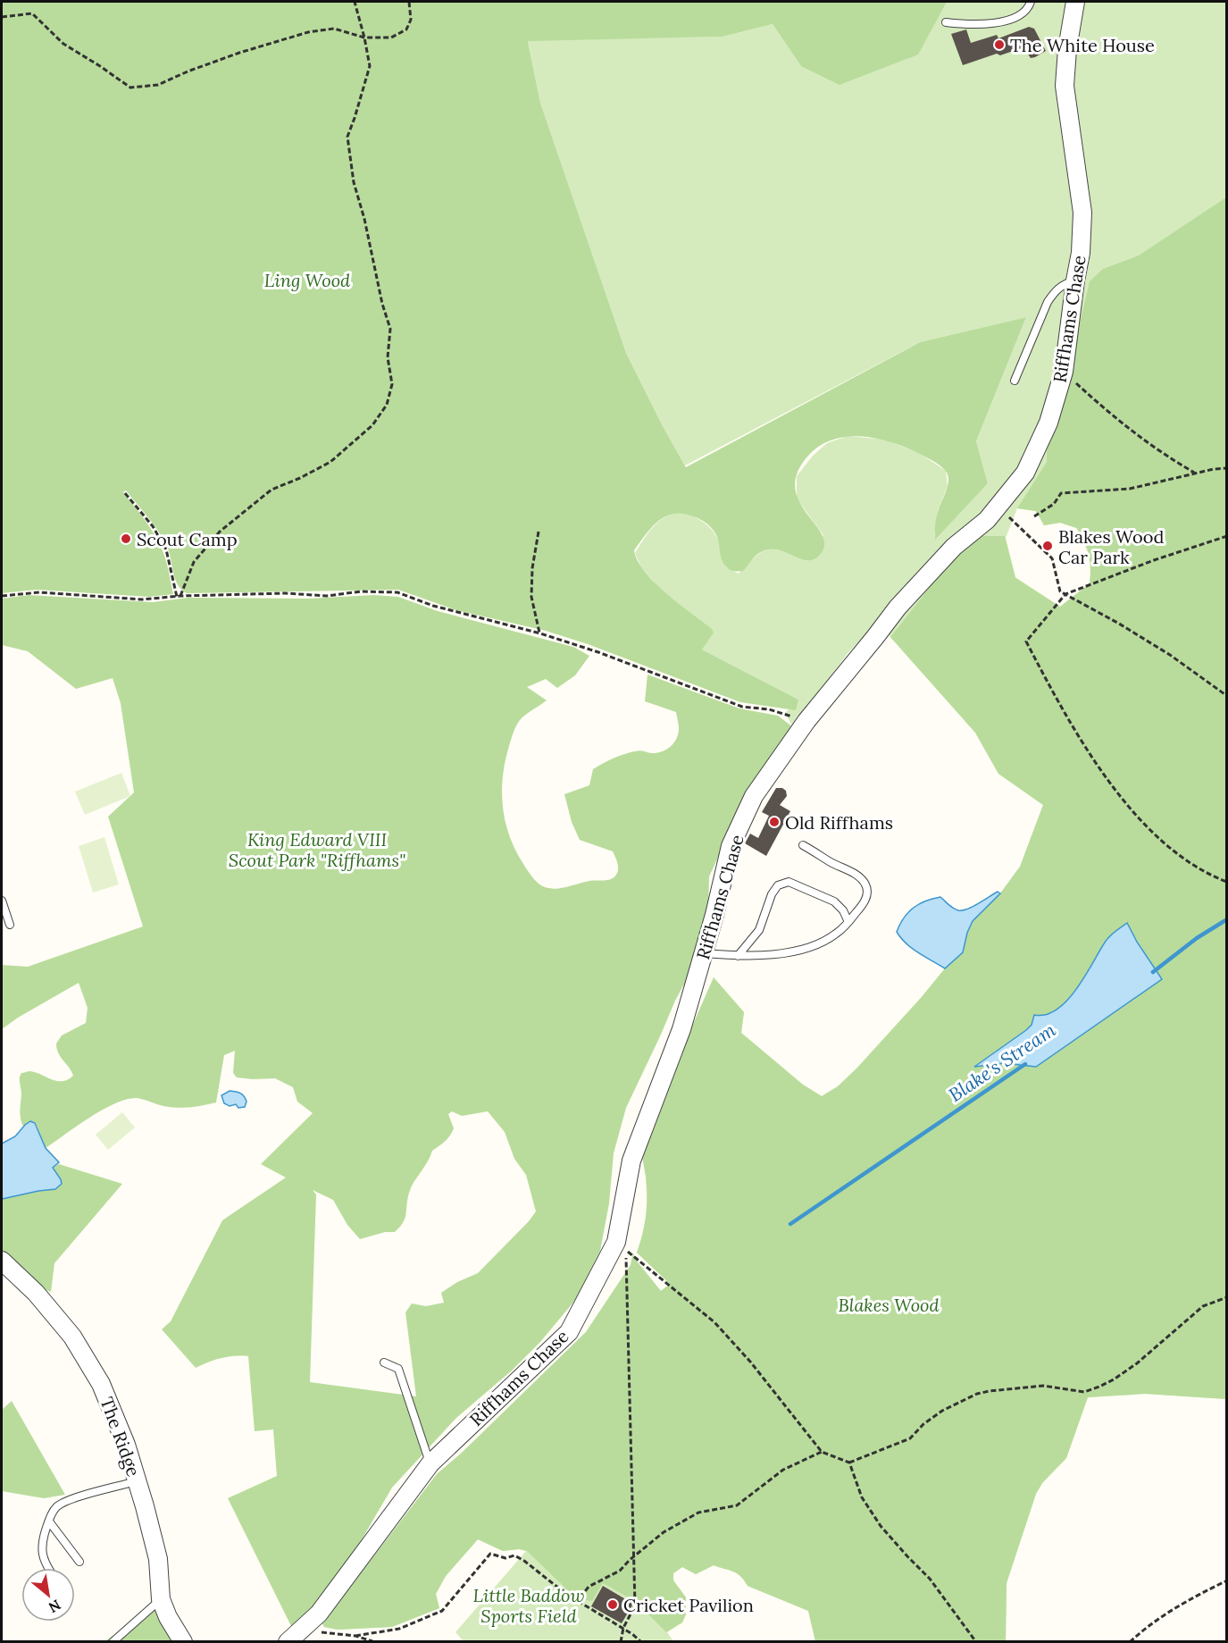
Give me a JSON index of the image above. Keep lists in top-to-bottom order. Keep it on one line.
{"streets":{"street":["Riffhams Chase","The Ridge"]},"water":["Blake's Stream"],"parks":["Ling Wood","King Edward VIII Scout Park \"Riffhams\"","Blakes Wood","Little Baddow Sports Field"],"places":["The White House","Scout Camp","Blakes Wood Car Park","Old Riffhams","Cricket Pavilion"],"north":"bottom right"}
